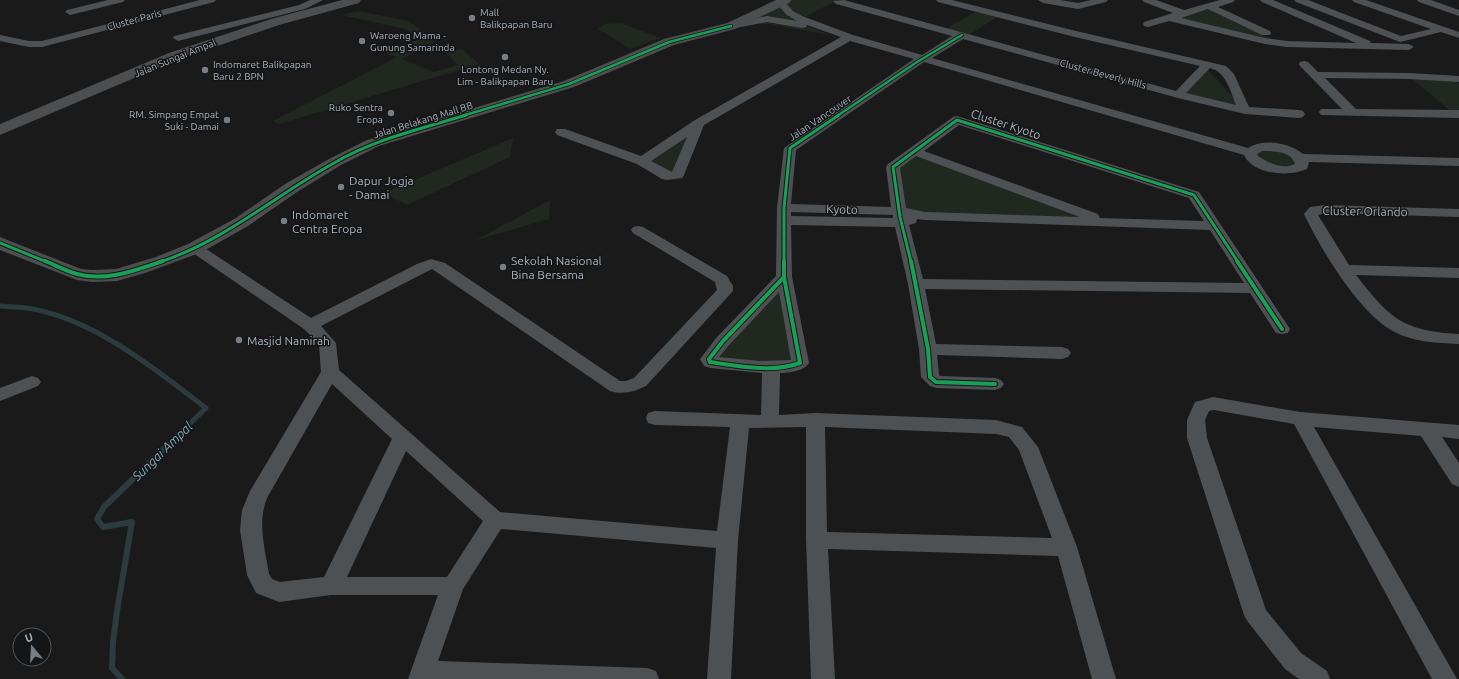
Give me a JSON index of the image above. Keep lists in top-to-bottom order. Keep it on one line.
{"streets":{"main road":["Jalan Sungai Ampal","Jalan Belakang Mall BB"],"street":["Cluster Paris","Cluster Beverly Hills","Jalan Vancouver","Cluster Kyoto","Cluster Orlando"]},"water":["Sungai Ampal"],"places":["Mall Balikpapan Baru","Waroeng Mama - Gunung Samarinda","Lontong Medan Ny. Lim - Balikpapan Baru","Indomaret Balikpapan Baru 2 BPN","Ruko Sentra Eropa","RM. Simpang Empat Suki - Damai","Dapur Jogja - Damai","Indomaret Centra Eropa","Sekolah Nasional Bina Bersama","Masjid Namirah"],"north":"top"}
